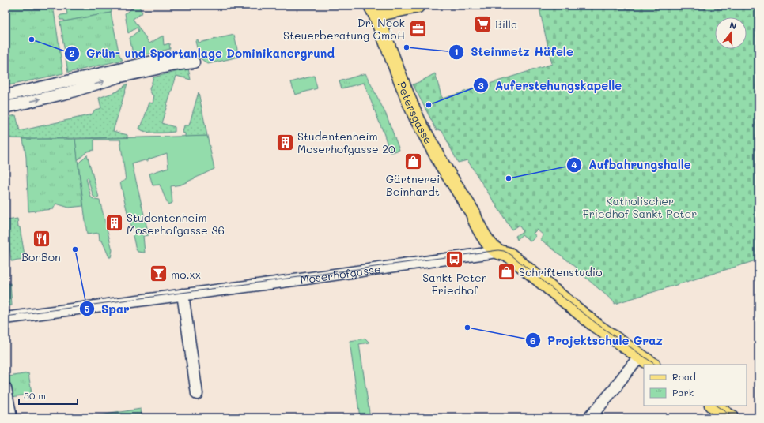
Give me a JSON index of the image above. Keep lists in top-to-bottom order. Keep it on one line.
{"streets":{"main road":["Petersgasse"],"street":["Moserhofgasse"]},"crossings":[["Petersgasse","Moserhofgasse"]],"parks":["Katholischer Friedhof Sankt Peter"],"places":{"supermarket":["Billa"],"office":["Dr. Neck Steuerberatung GmbH"],"other":["Grün- und Sportanlage Dominikanergrund","Steinmetz Häfele","Auferstehungskapelle","Aufbahrungshalle","Spar","Projektschule Graz"],"building":["Studentenheim Moserhofgasse 20","Studentenheim Moserhofgasse 36"],"shop":["Gärtnerei Beinhardt","Schriftenstudio"],"restaurant":["BonBon"],"bus stop":["Sankt Peter Friedhof"],"bar":["mo.xx"]},"legend":["Road","Park"],"scale_bar":"50 m","north":"top"}
